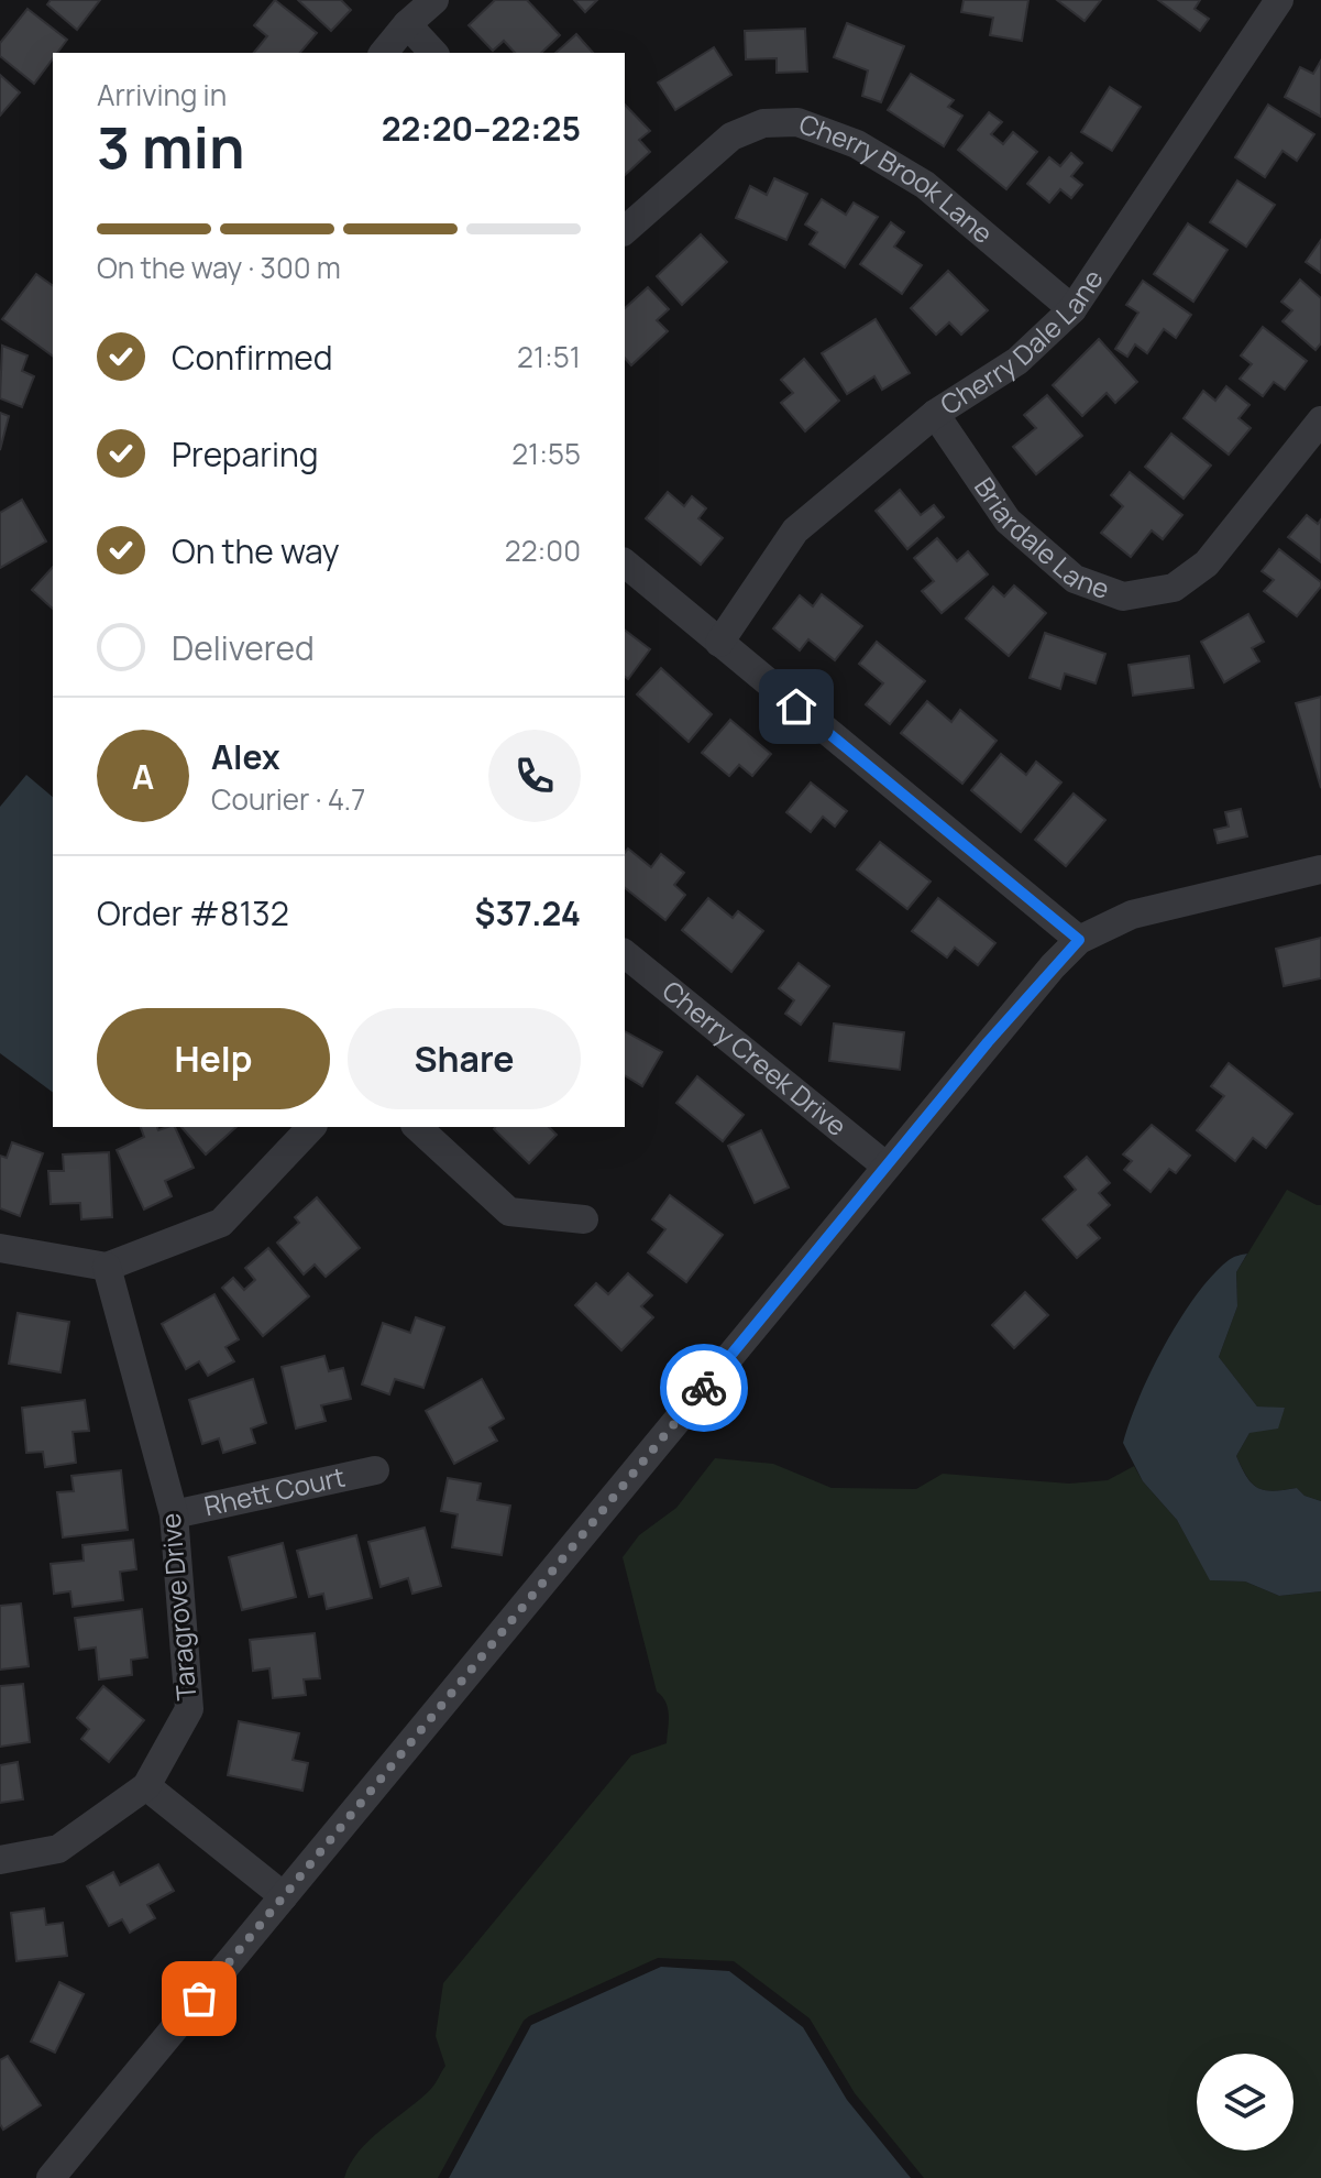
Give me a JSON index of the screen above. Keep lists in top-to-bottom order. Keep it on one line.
{"streets":{"street":["Cherry Brook Lane","Cherry Dale Lane","Briardale Lane","Cherry Creek Drive","Rhett Court","Taragrove Drive"]},"crossings":[["Cherry Brook Lane","Cherry Dale Lane"],["Cherry Dale Lane","Briardale Lane"],["Rhett Court","Taragrove Drive"]],"page":{"heading":["3 min","Arriving in","22:20–22:25"],"panel":["Alex","Courier · 4.7","Order #8132","$37.24"],"bar":"On the way · 300 m","list":[["Confirmed","21:51"],["Preparing","21:55"],["On the way","22:00"],"Delivered"],"round":"A","buttons":["Help","Share"]}}
